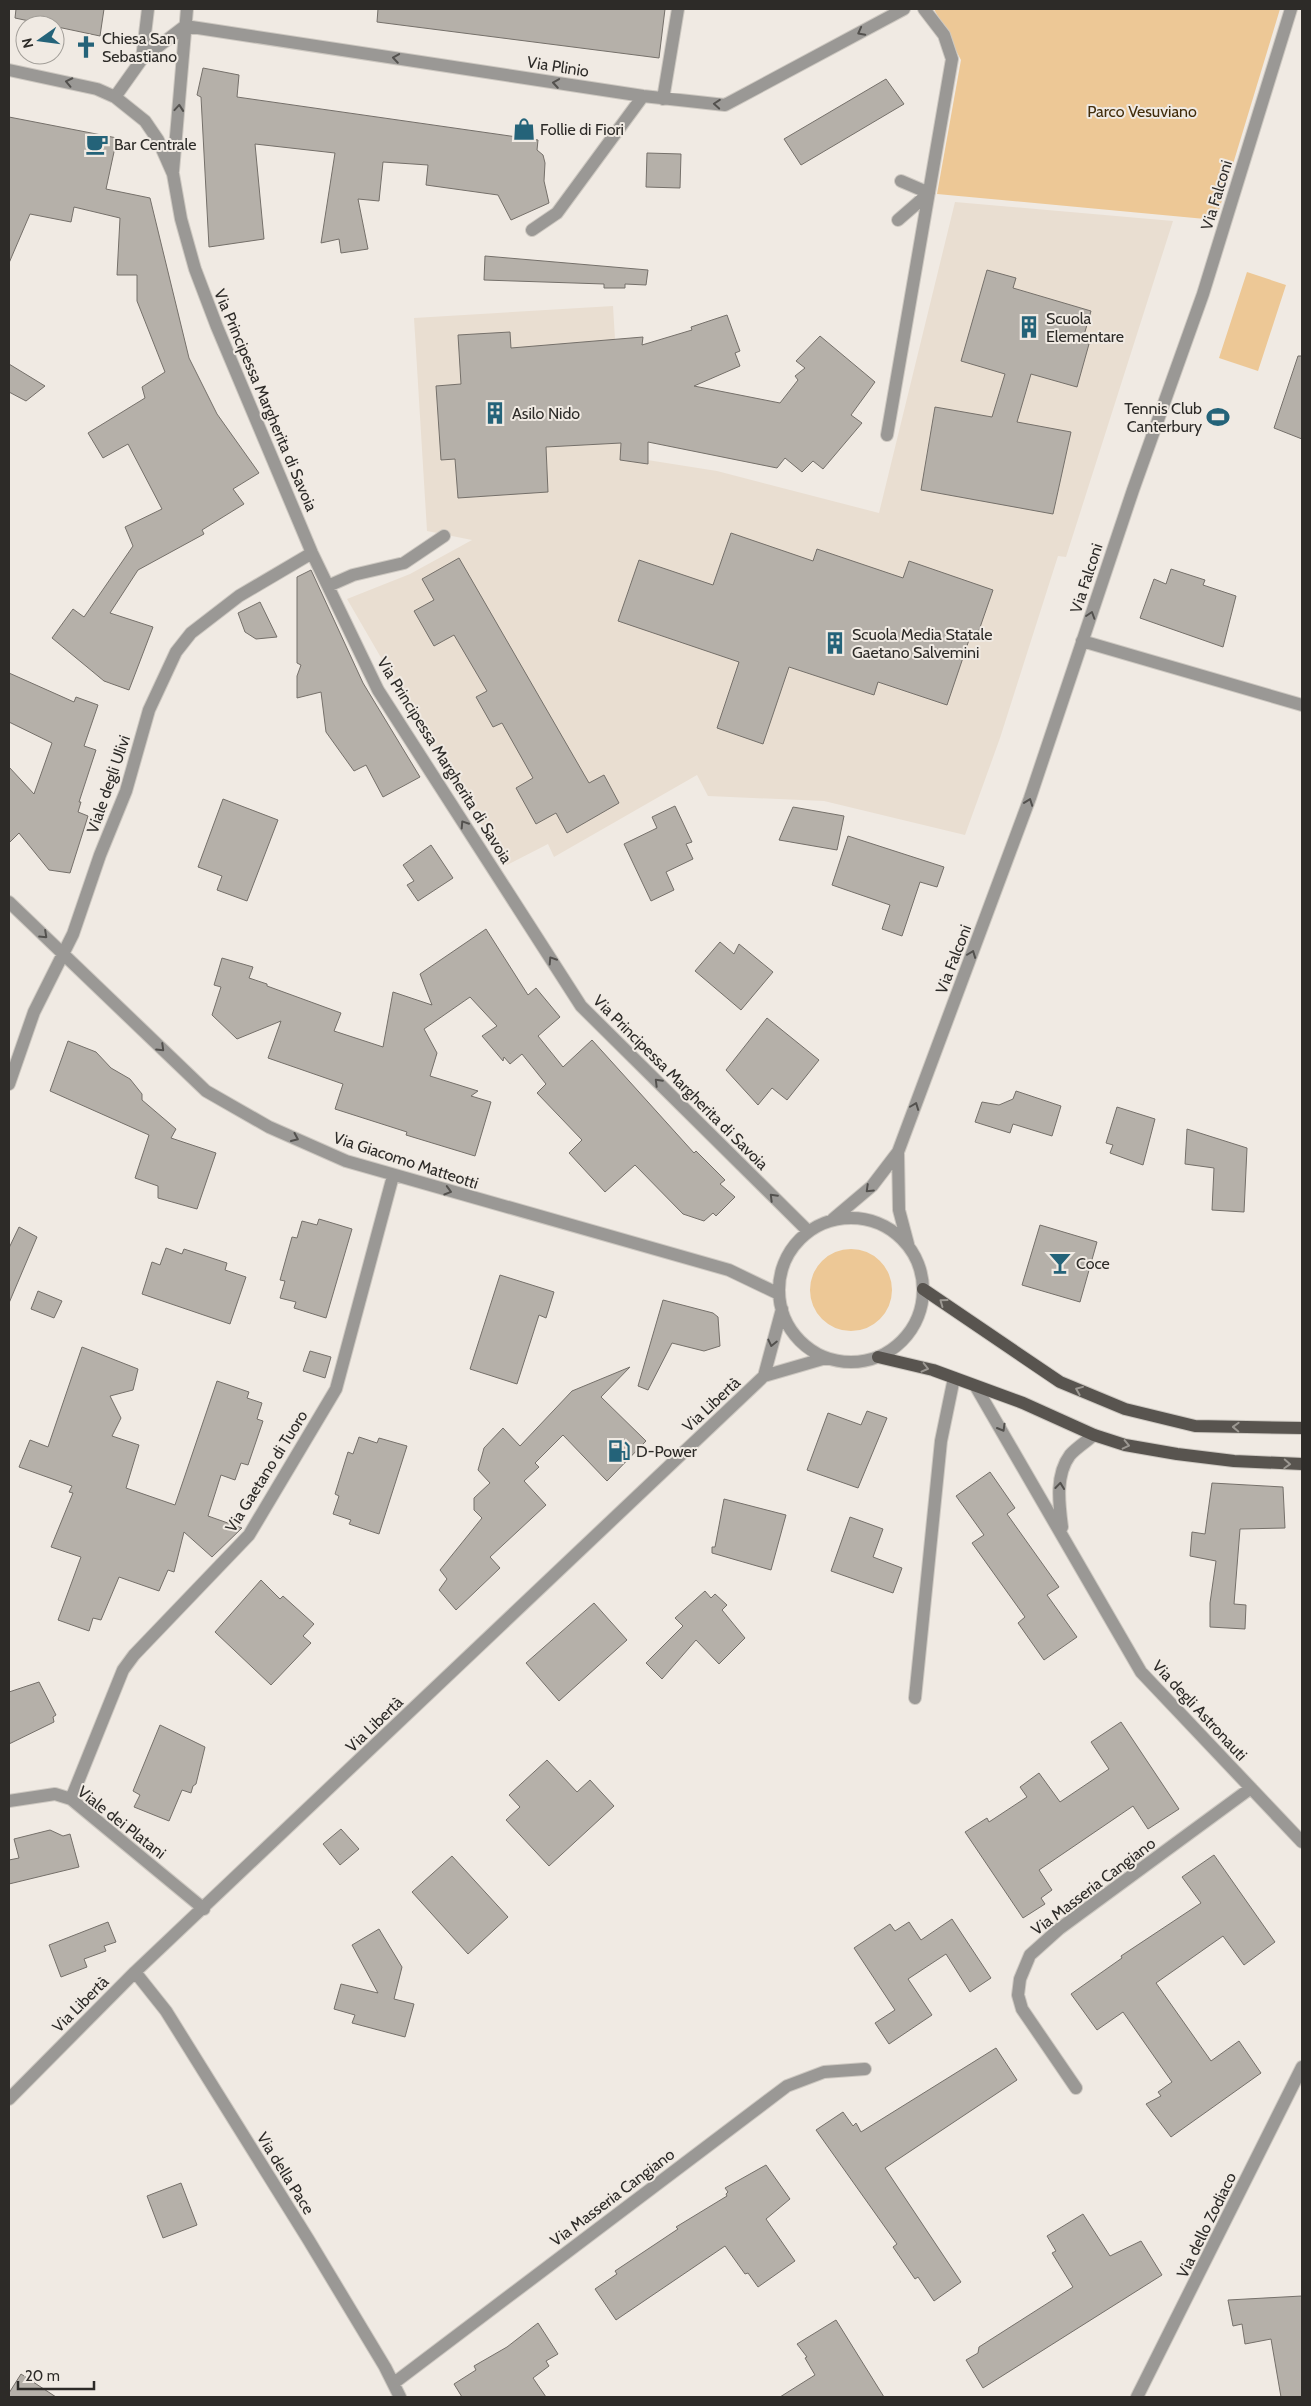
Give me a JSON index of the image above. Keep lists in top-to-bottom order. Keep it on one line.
{"streets":{"street":["Via Plinio","Via Falconi","Via Principessa Margherita di Savoia","Viale degli Ulivi","Via Giacomo Matteotti","Via Libertà","Via Gaetano di Tuoro","Via degli Astronauti","Viale dei Platani","Via Masseria Cangiano","Via della Pace","Via dello Zodiaco"]},"crossings":[["Via Falconi","Via Principessa Margherita di Savoia"],["Via Falconi","Via Giacomo Matteotti"],["Via Falconi","Via Libertà"],["Via Principessa Margherita di Savoia","Viale degli Ulivi"],["Via Principessa Margherita di Savoia","Via Giacomo Matteotti"],["Via Principessa Margherita di Savoia","Via Libertà"],["Viale degli Ulivi","Via Giacomo Matteotti"],["Via Giacomo Matteotti","Via Libertà"],["Via Giacomo Matteotti","Via Gaetano di Tuoro"],["Via Libertà","Viale dei Platani"],["Via Libertà","Via della Pace"],["Via Gaetano di Tuoro","Viale dei Platani"],["Via degli Astronauti","Via Masseria Cangiano"],["Via Masseria Cangiano","Via della Pace"]],"one_way":["Via Plinio","Via Falconi","Via Principessa Margherita di Savoia","Via Giacomo Matteotti"],"parks":["Parco Vesuviano"],"places":{"church":["Chiesa San Sebastiano"],"shop":["Follie di Fiori"],"cafe":["Bar Centrale"],"building":["Scuola Elementare","Asilo Nido","Scuola Media Statale Gaetano Salvemini"],"sports":["Tennis Club Canterbury"],"bar":["Coce"],"fuel station":["D-Power"]},"scale_bar":"20 m","north":"left"}
